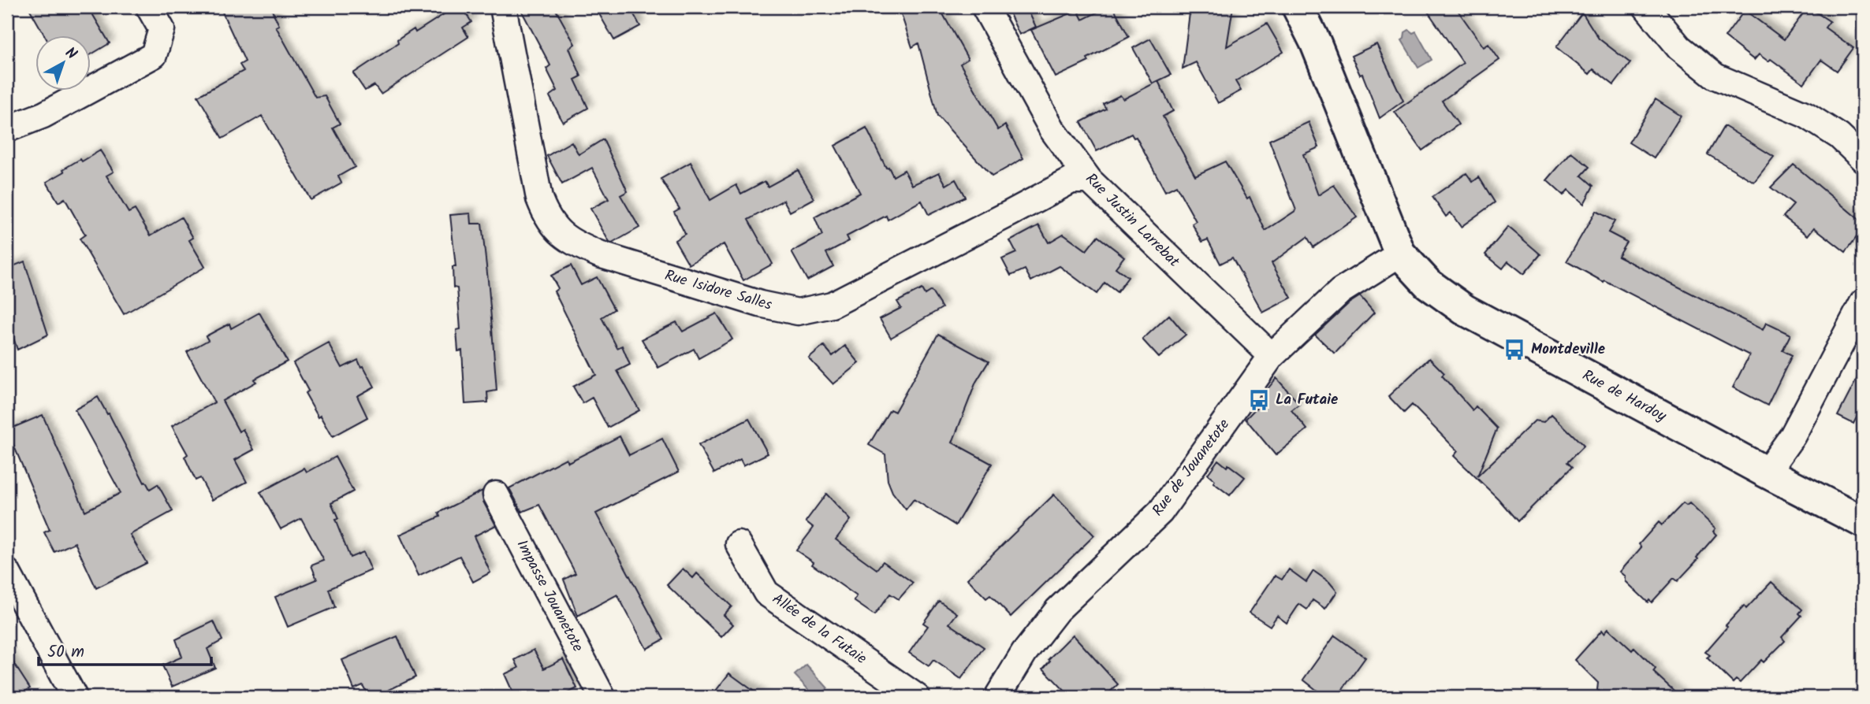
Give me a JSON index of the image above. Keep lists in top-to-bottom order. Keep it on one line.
{"streets":{"street":["Rue Justin Larrebat","Rue Isidore Salles","Rue de Hardoy","Rue de Jouanetote","Impasse Jouanetote","Allée de la Futaie"]},"crossings":[["Rue Justin Larrebat","Rue Isidore Salles"],["Rue Justin Larrebat","Rue de Jouanetote"],["Rue de Hardoy","Rue de Jouanetote"]],"places":{"bus stop":["Montdeville","La Futaie"]},"scale_bar":"50 m","north":"top right"}
